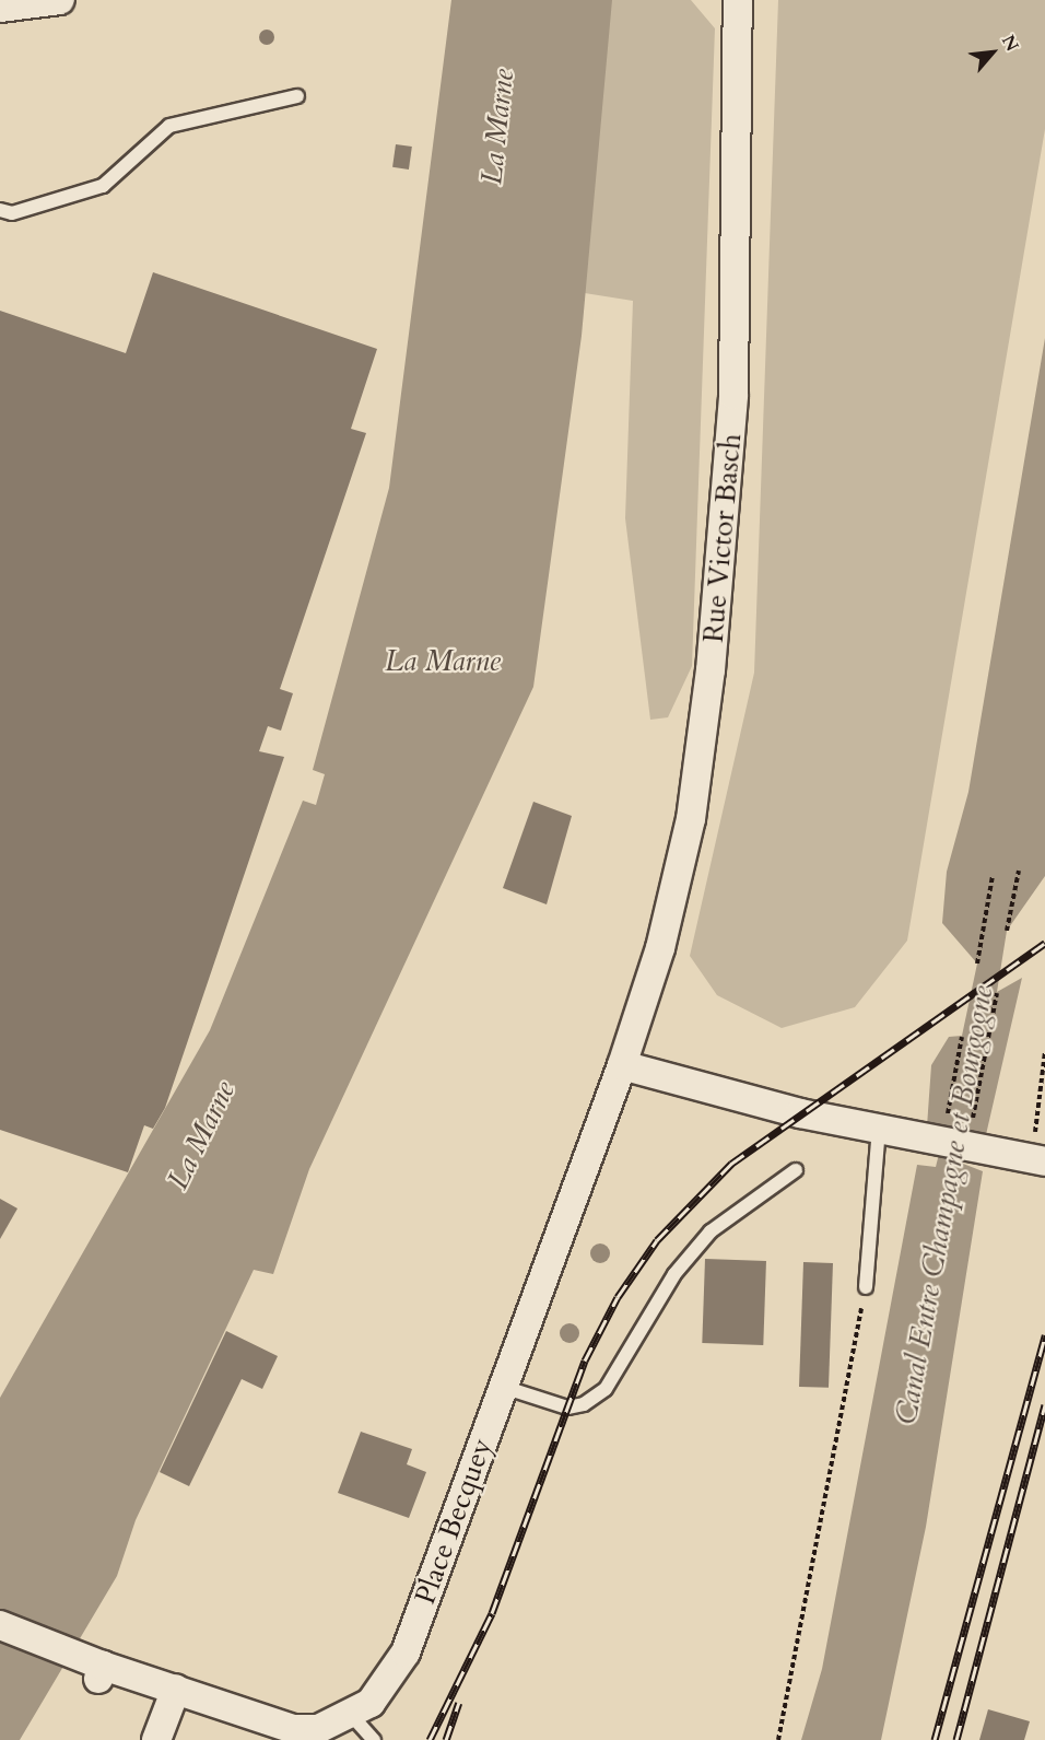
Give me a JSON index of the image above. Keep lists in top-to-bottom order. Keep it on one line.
{"streets":{"street":["Rue Victor Basch","Place Becquey"]},"crossings":[["Rue Victor Basch","Place Becquey"]],"water":["La Marne","Canal Entre Champagne et Bourgogne"],"north":"top right"}
